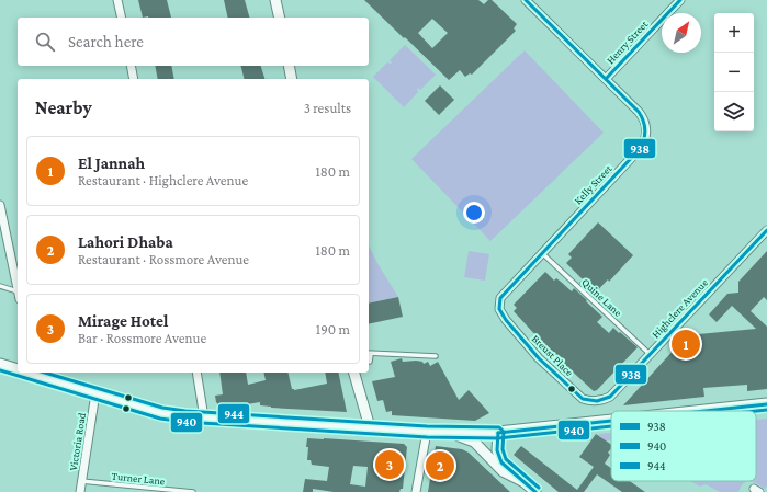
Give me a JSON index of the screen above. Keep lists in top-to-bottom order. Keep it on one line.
{"streets":{"street":["Henry Street","Kelly Street","Highclere Avenue","Breust Place","Victoria Road"],"lane":["Quine Lane","Turner Lane"]},"crossings":[["Henry Street","Kelly Street"],["Kelly Street","Quine Lane"],["Kelly Street","Breust Place"],["Quine Lane","Highclere Avenue"],["Highclere Avenue","Breust Place"],["Victoria Road","Turner Lane"]],"lines":["transit line 938","transit line 940","transit line 944"],"legend":["938","940","944"],"north":"top right","page":{"map_buttons":["+","−"],"search":"Search here","heading":["Nearby","3 results"],"list":[{"mark":"1","name":"El Jannah","note":"Restaurant · Highclere Avenue","value":"180 m"},{"mark":"2","name":"Lahori Dhaba","note":"Restaurant · Rossmore Avenue","value":"180 m"},{"mark":"3","name":"Mirage Hotel","note":"Bar · Rossmore Avenue","value":"190 m"}],"pins":["1","3","2"]}}
